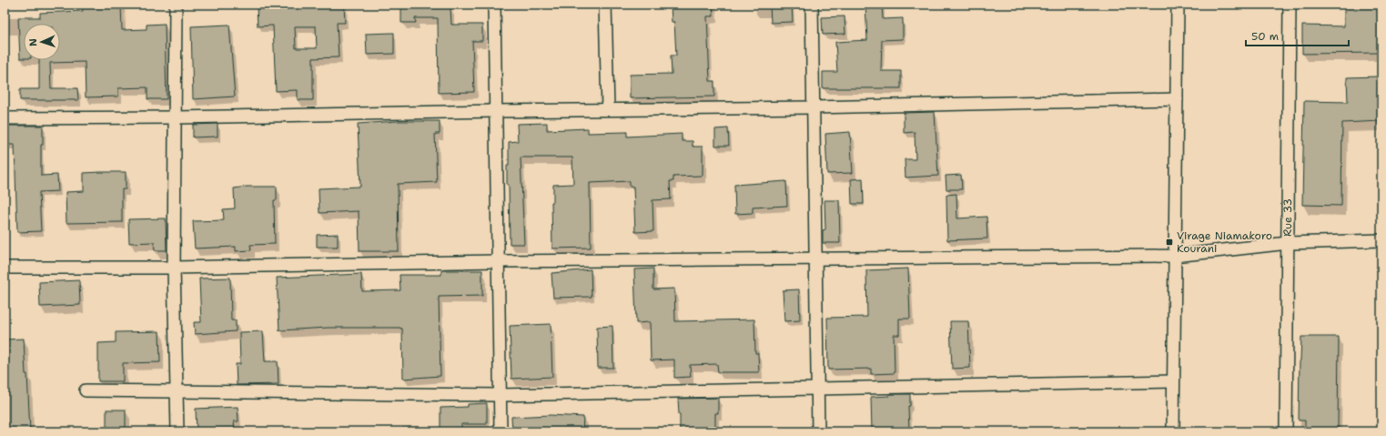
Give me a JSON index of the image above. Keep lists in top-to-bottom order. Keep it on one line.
{"streets":{"street":["Rue 33"]},"places":{"transit":["Virage Niamakoro Kourani"]},"scale_bar":"50 m","north":"left"}
